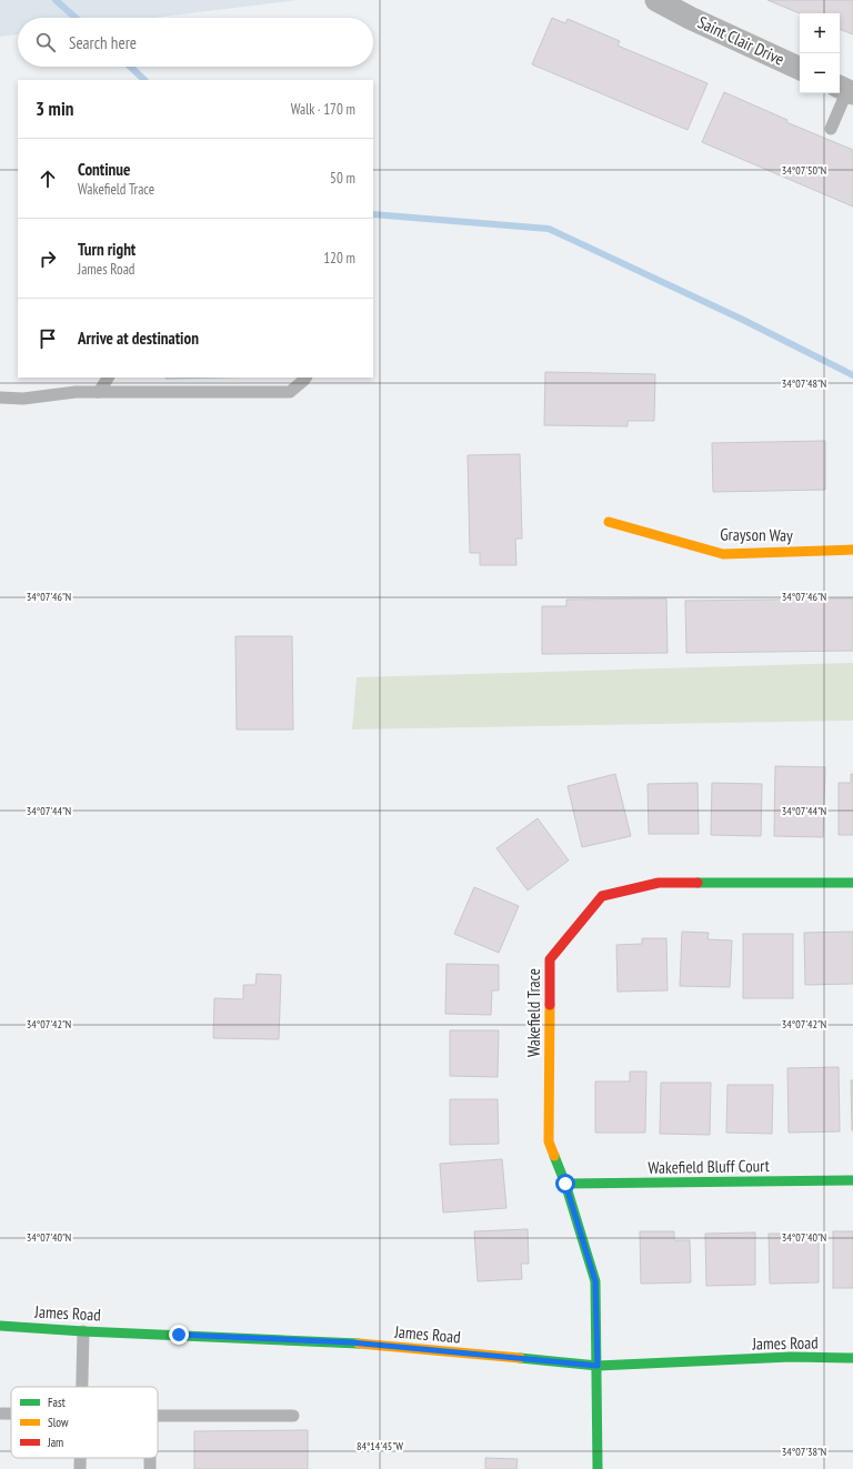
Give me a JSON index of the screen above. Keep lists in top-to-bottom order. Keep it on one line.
{"streets":{"street":["Saint Clair Drive","Grayson Way","Wakefield Trace","Wakefield Bluff Court","James Road"]},"crossings":[["Wakefield Trace","Wakefield Bluff Court"],["Wakefield Trace","James Road"]],"legend":["Fast","Slow","Jam"],"page":{"map_buttons":["+","−"],"search":"Search here","heading":["3 min","Walk · 170 m"],"list":[["Continue","Wakefield Trace","50 m"],["Turn right","James Road","120 m"],"Arrive at destination"]},"coordinates":["34°07'50\"N","34°07'48\"N","34°07'46\"N","34°07'44\"N","34°07'42\"N","34°07'40\"N","84°14'45\"W","34°07'38\"N"]}
